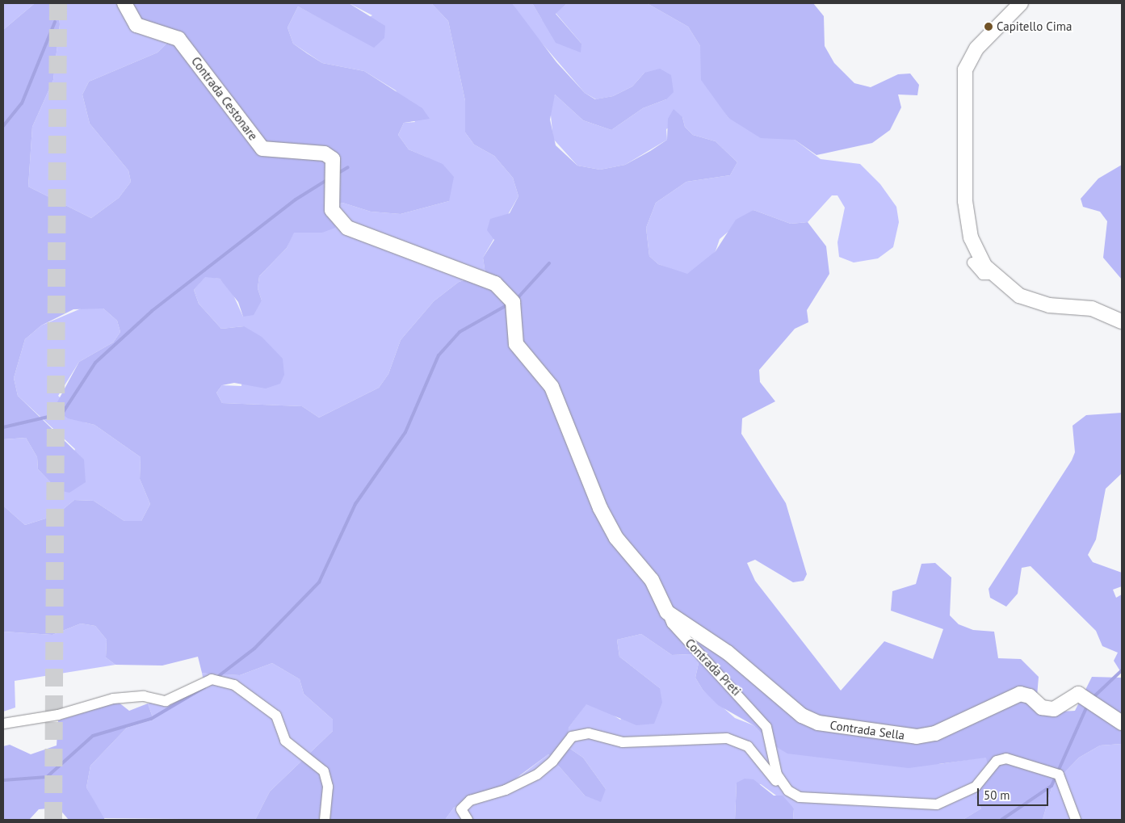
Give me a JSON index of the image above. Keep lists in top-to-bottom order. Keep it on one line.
{"streets":{"street":["Contrada Cestonare","Contrada Preti","Contrada Sella"]},"crossings":[["Contrada Cestonare","Contrada Preti"],["Contrada Preti","Contrada Sella"]],"places":["Capitello Cima"],"scale_bar":"50 m"}
